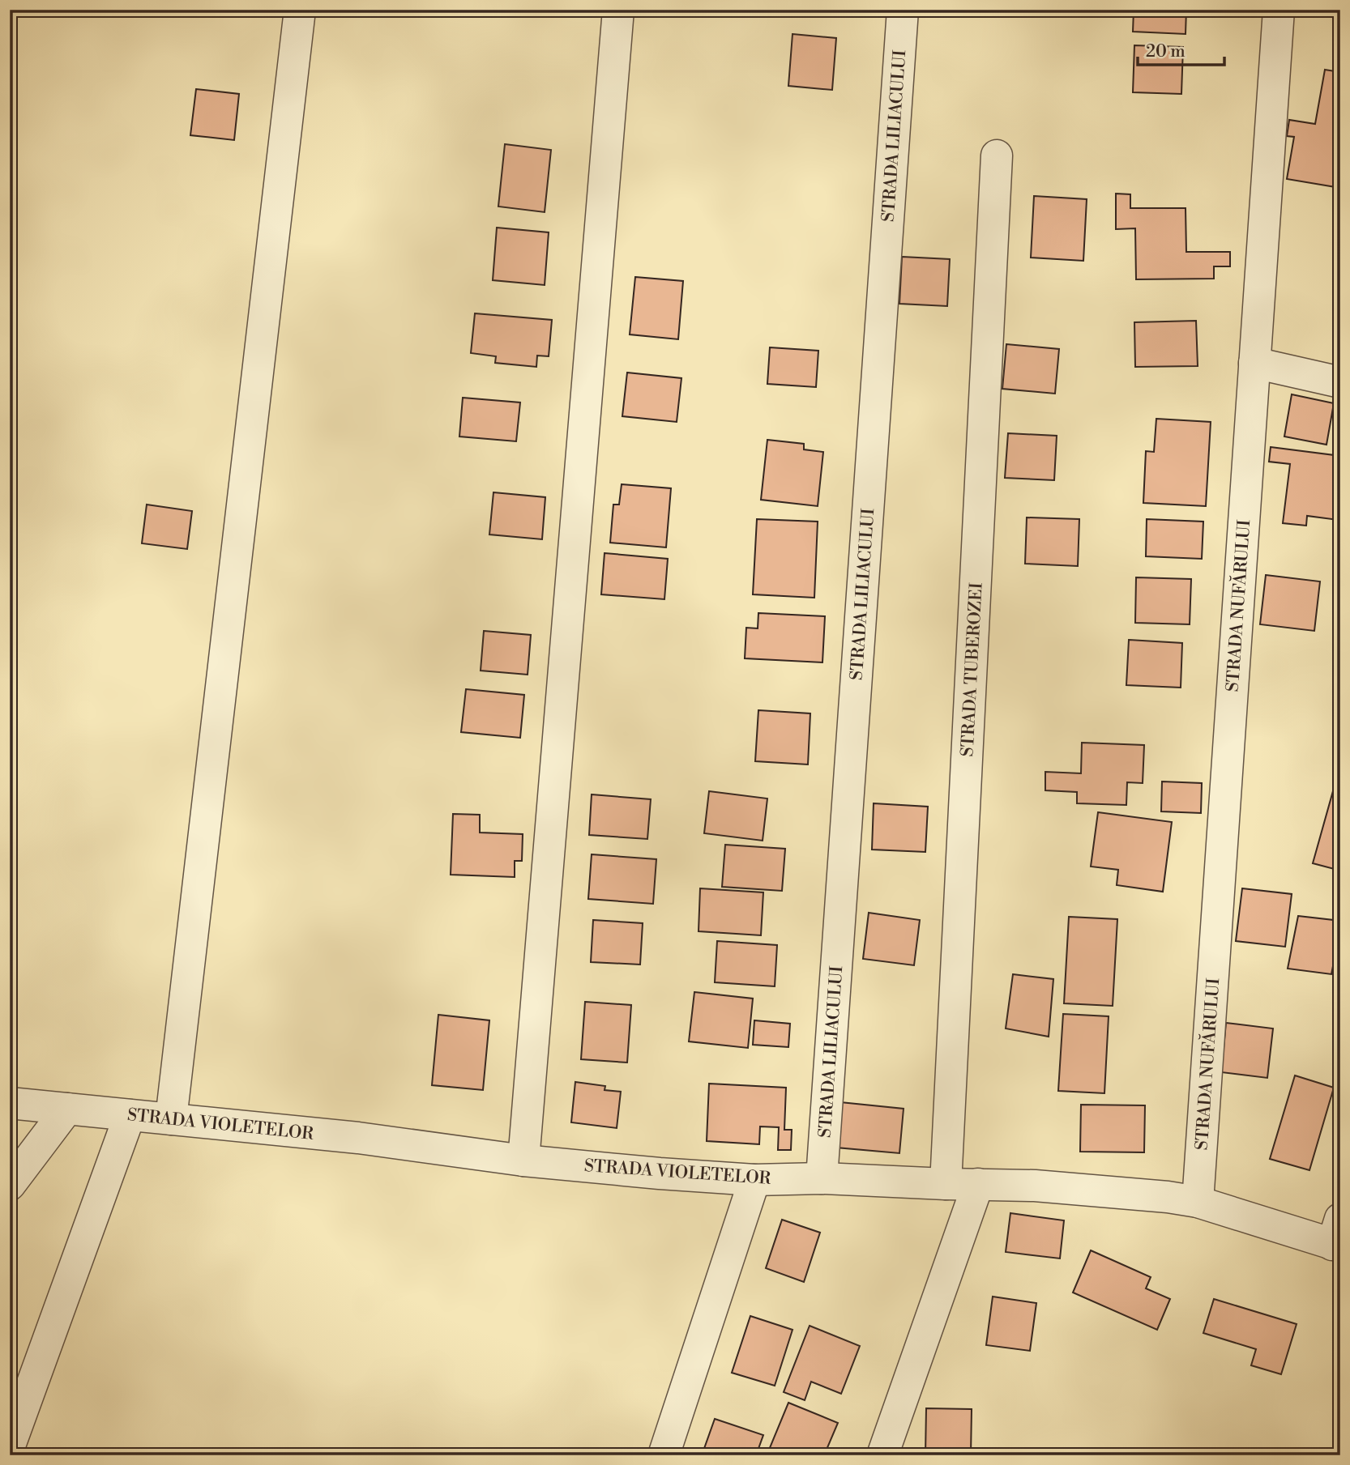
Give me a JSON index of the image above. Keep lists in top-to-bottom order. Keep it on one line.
{"streets":{"street":["STRADA LILIACULUI","STRADA NUFĂRULUI","STRADA TUBEROZEI","STRADA VIOLETELOR"]},"crossings":[["STRADA LILIACULUI","STRADA VIOLETELOR"],["STRADA NUFĂRULUI","STRADA VIOLETELOR"],["STRADA TUBEROZEI","STRADA VIOLETELOR"]],"scale_bar":"20 m"}
